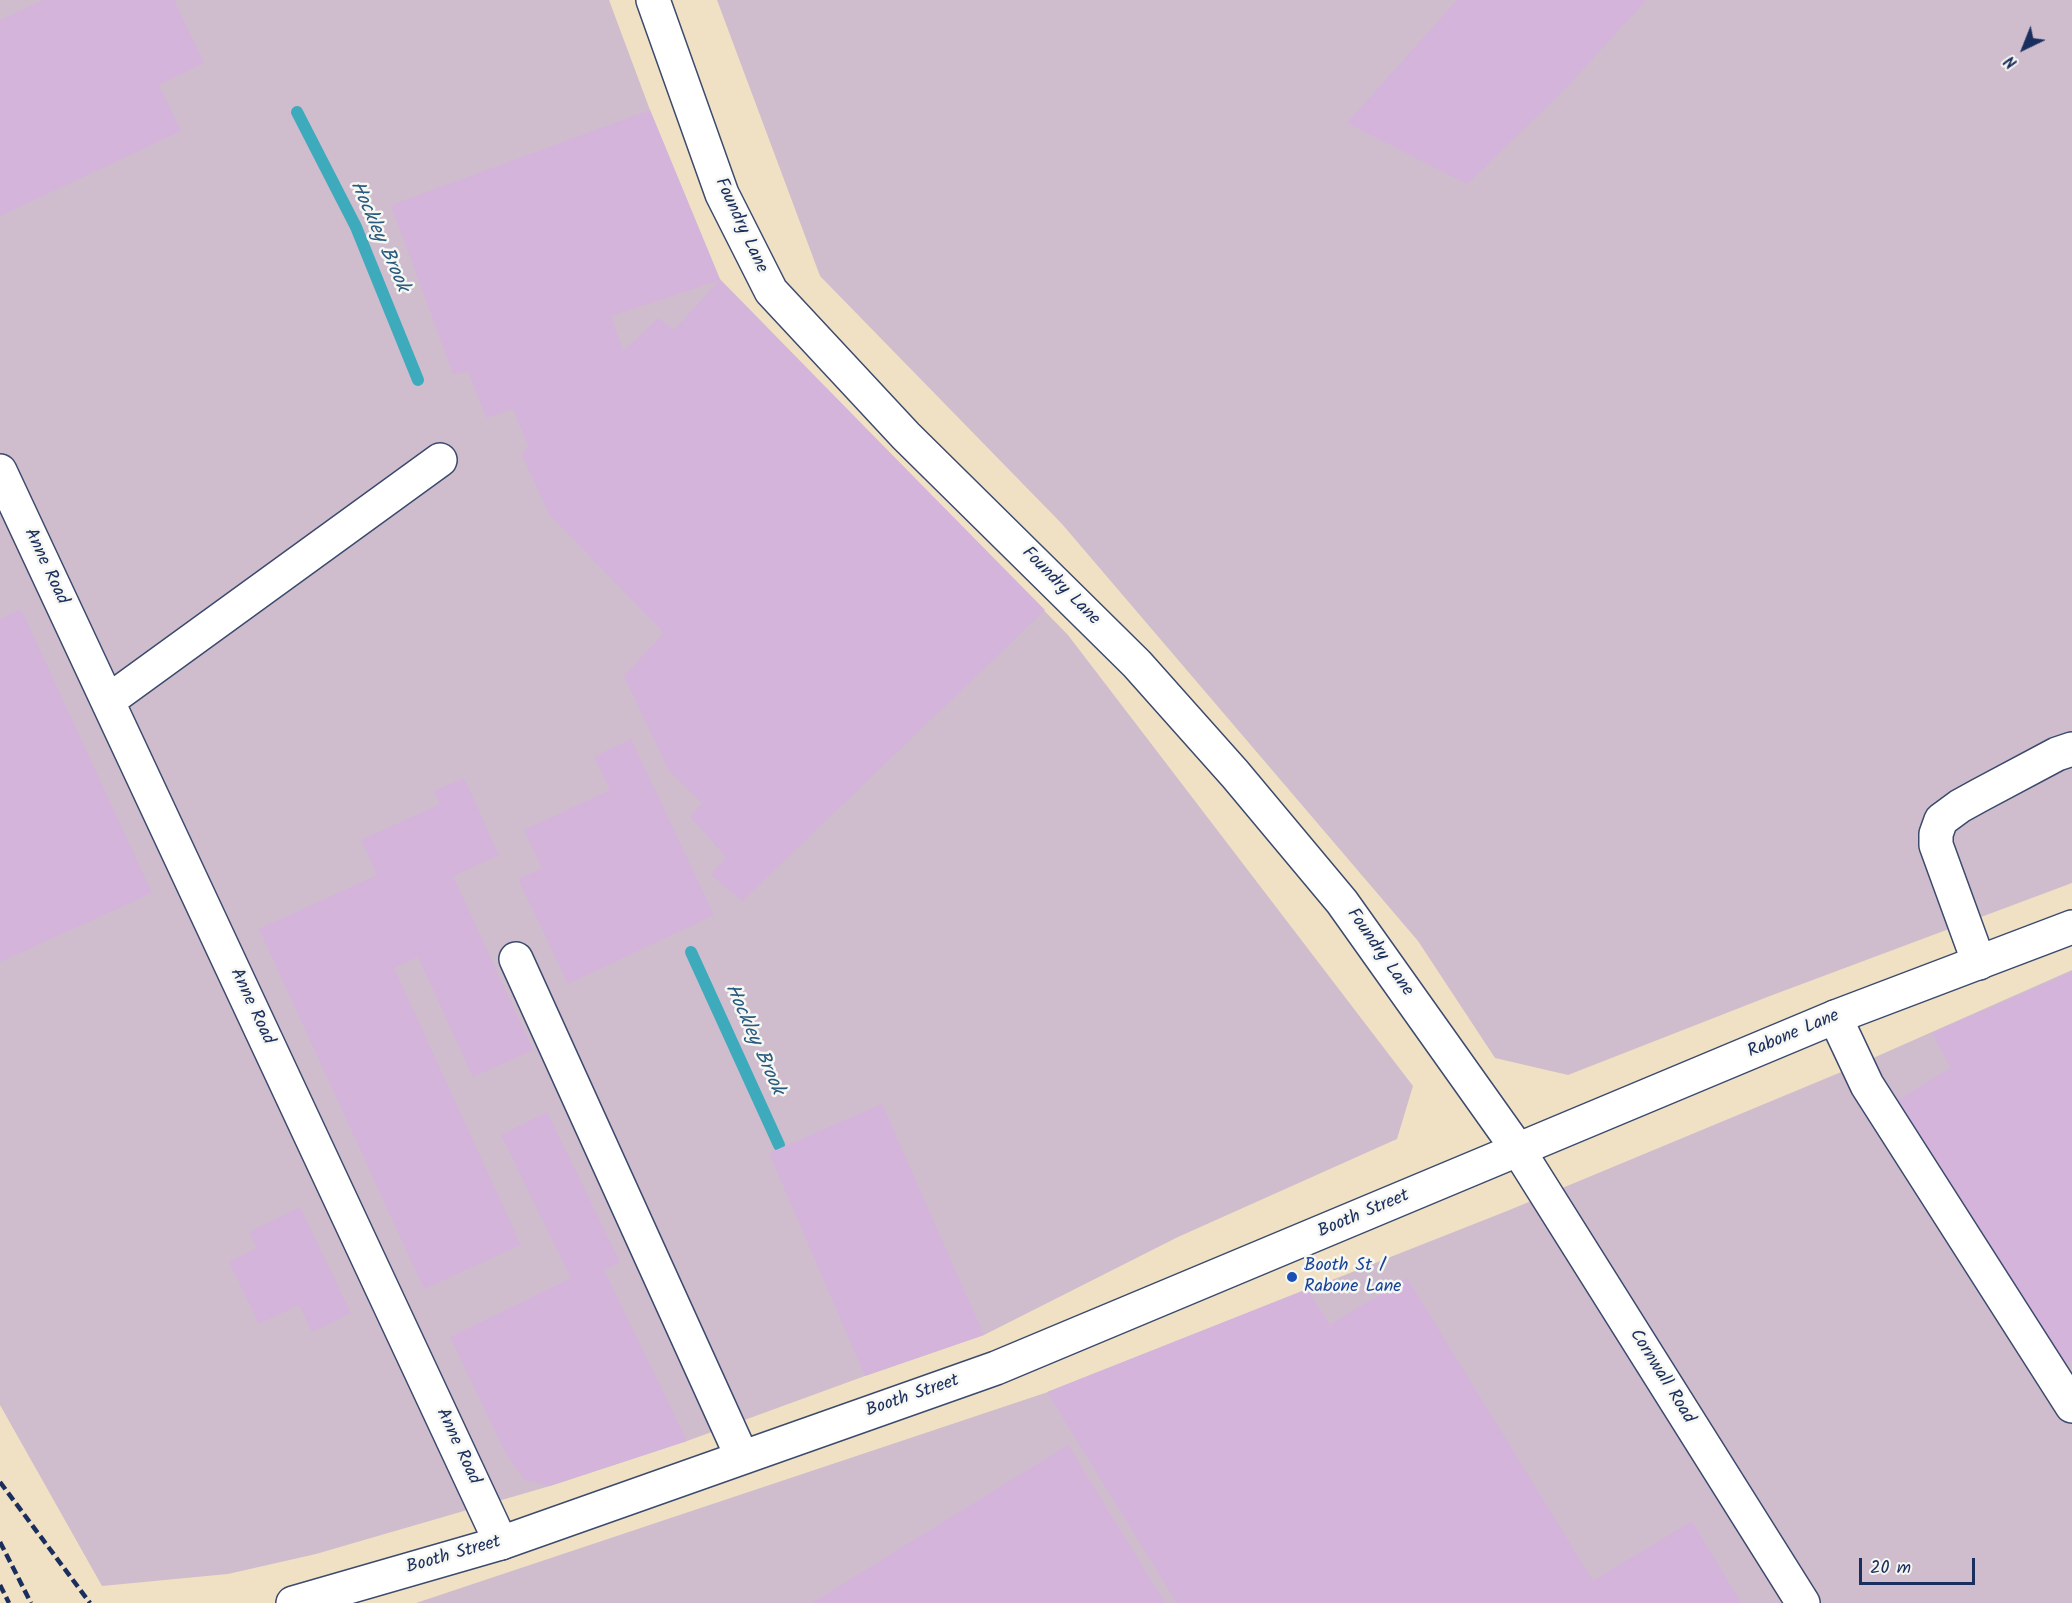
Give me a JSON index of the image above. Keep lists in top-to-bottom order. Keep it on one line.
{"streets":{"street":["Foundry Lane","Anne Road","Rabone Lane","Booth Street","Cornwall Road"]},"crossings":[["Foundry Lane","Rabone Lane"],["Foundry Lane","Booth Street"],["Foundry Lane","Cornwall Road"],["Anne Road","Booth Street"],["Rabone Lane","Booth Street"],["Rabone Lane","Cornwall Road"],["Booth Street","Cornwall Road"]],"water":["Hockley Brook"],"places":["Booth St / Rabone Lane"],"scale_bar":"20 m","north":"bottom left"}
